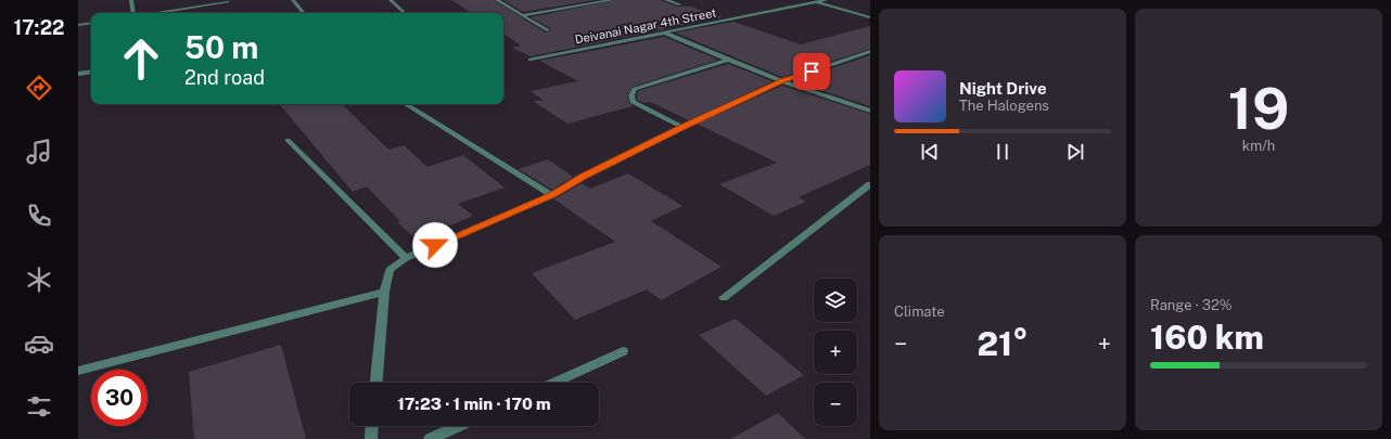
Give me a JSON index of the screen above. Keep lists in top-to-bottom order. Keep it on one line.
{"streets":{"street":["Deivanai Nagar 4th Street"]},"page":{"tabs":"17:22","tile":[["19","km/h"],"Climate",["Range · 32%","160 km"]],"turn":["50 m","2nd road"],"song":["Night Drive","The Halogens"],"map_buttons":["+","−"],"heat":["−","21°","+"],"limit":"30","trip":"17:23 · 1 min · 170 m"}}
